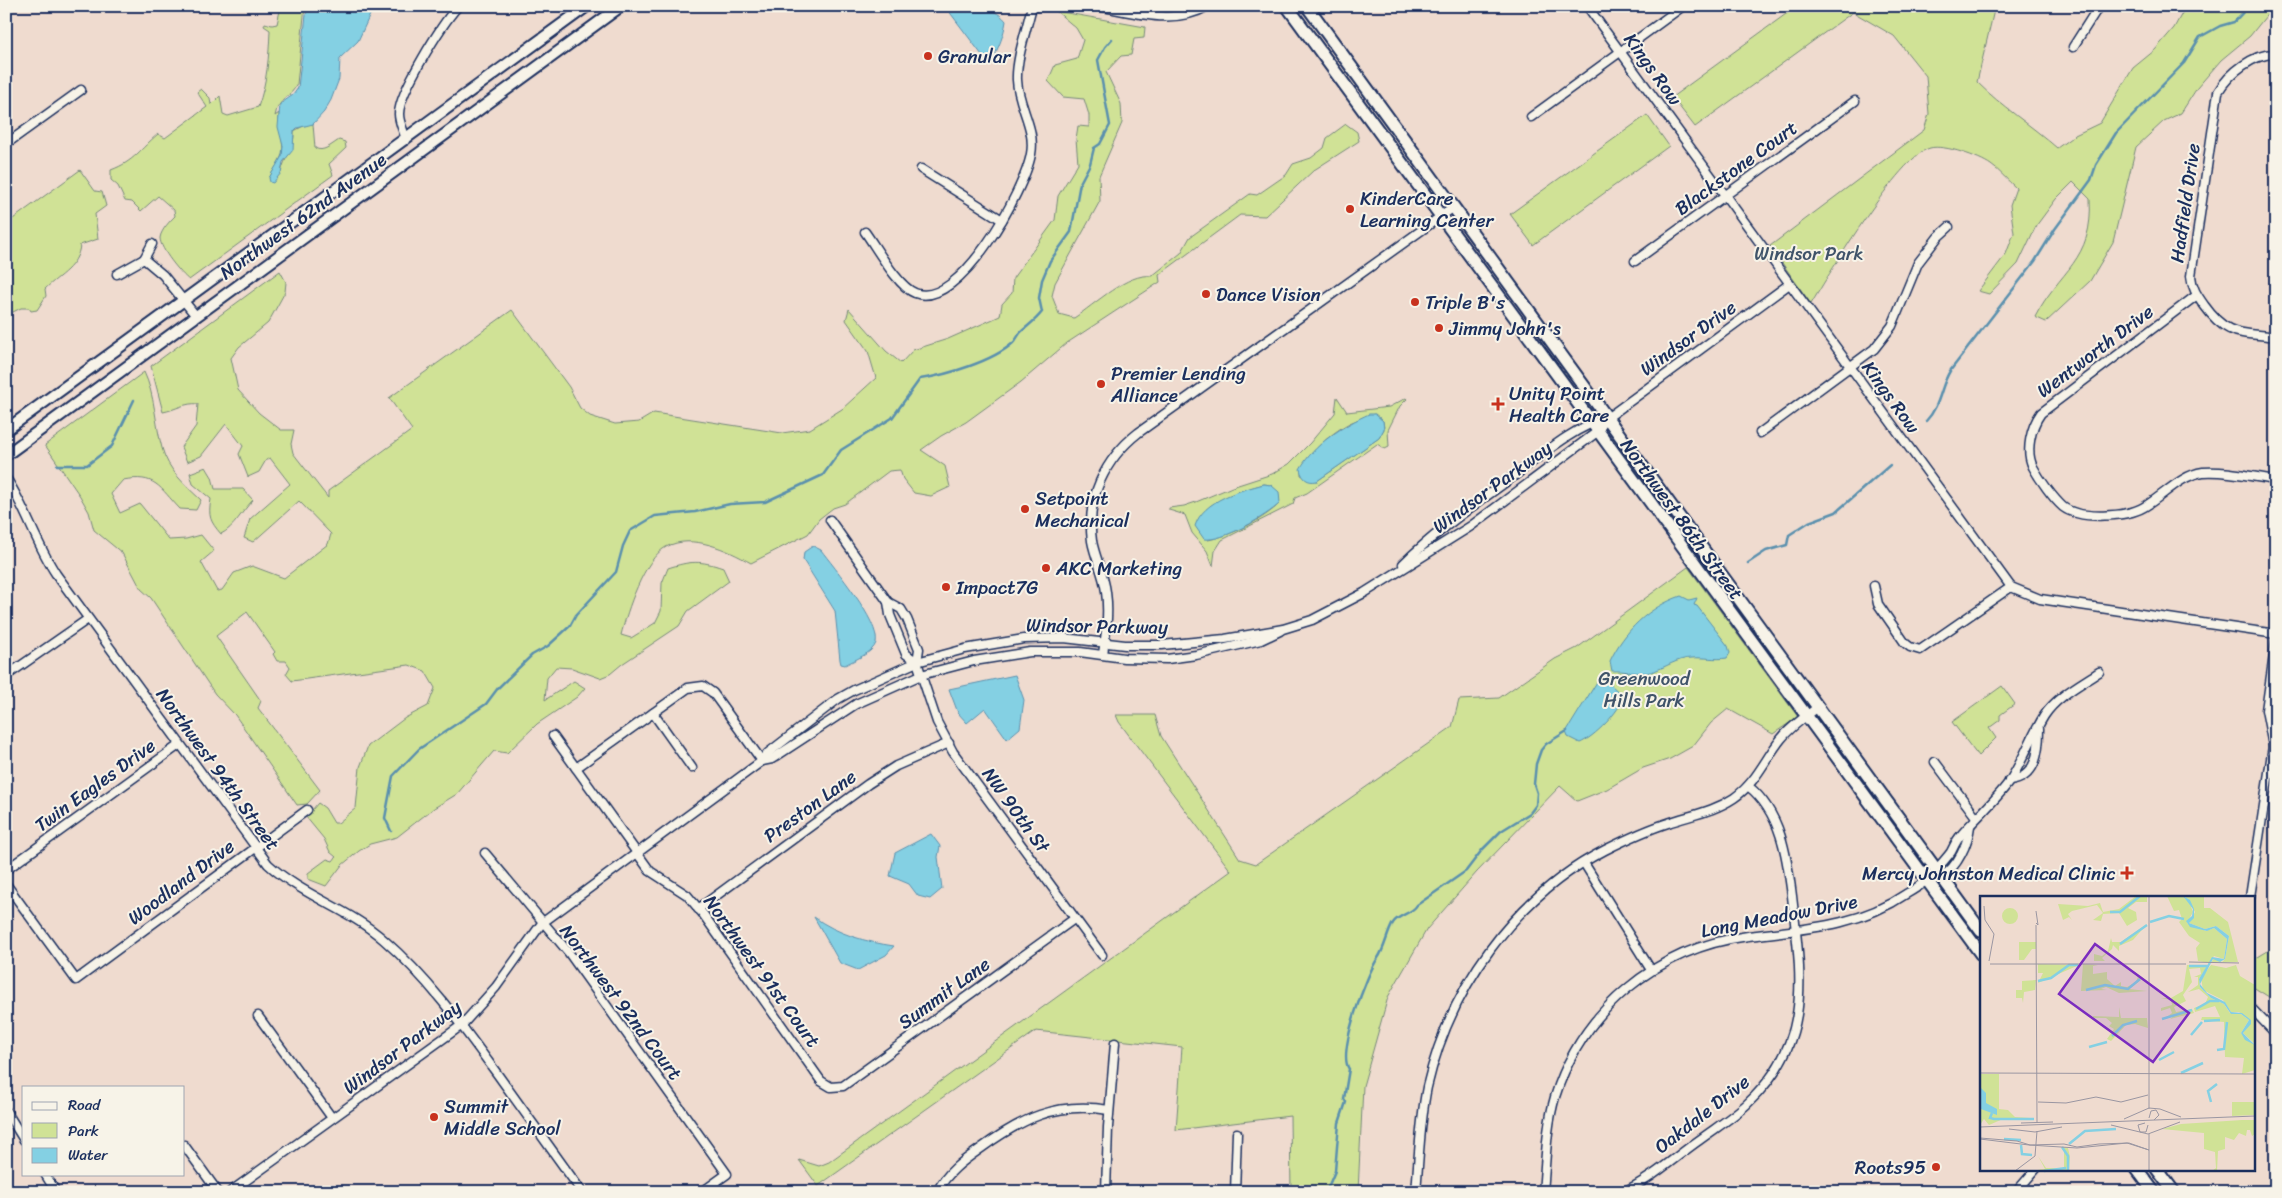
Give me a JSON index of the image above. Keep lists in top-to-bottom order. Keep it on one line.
{"streets":{"main road":["Northwest 86th Street"],"street":["Kings Row","Blackstone Court","Hadfield Drive","Northwest 62nd Avenue","Windsor Drive","Wentworth Drive","Windsor Parkway","Northwest 94th Street","Twin Eagles Drive","Preston Lane","NW 90th St","Woodland Drive","Long Meadow Drive","Northwest 91st Court","Summit Lane","Northwest 92nd Court","Oakdale Drive"]},"crossings":[["Kings Row","Blackstone Court"],["Kings Row","Windsor Drive"],["Hadfield Drive","Wentworth Drive"],["Windsor Drive","Windsor Parkway"],["Windsor Drive","Northwest 86th Street"],["Windsor Parkway","Northwest 86th Street"],["Windsor Parkway","Northwest 94th Street"],["Windsor Parkway","NW 90th St"],["Windsor Parkway","Northwest 91st Court"],["Windsor Parkway","Northwest 92nd Court"],["Northwest 86th Street","Long Meadow Drive"],["Northwest 94th Street","Twin Eagles Drive"],["Northwest 94th Street","Woodland Drive"],["Preston Lane","NW 90th St"],["Preston Lane","Northwest 91st Court"],["NW 90th St","Summit Lane"],["Long Meadow Drive","Oakdale Drive"],["Northwest 91st Court","Summit Lane"]],"parks":["Windsor Park","Greenwood Hills Park"],"places":{"other":["Granular","KinderCare Learning Center","Dance Vision","Triple B's","Jimmy John's","Premier Lending Alliance","Setpoint Mechanical","AKC Marketing","Impact7G","Summit Middle School","Roots95"],"health":["Unity Point Health Care","Mercy Johnston Medical Clinic"]},"legend":["Road","Park","Water"]}
